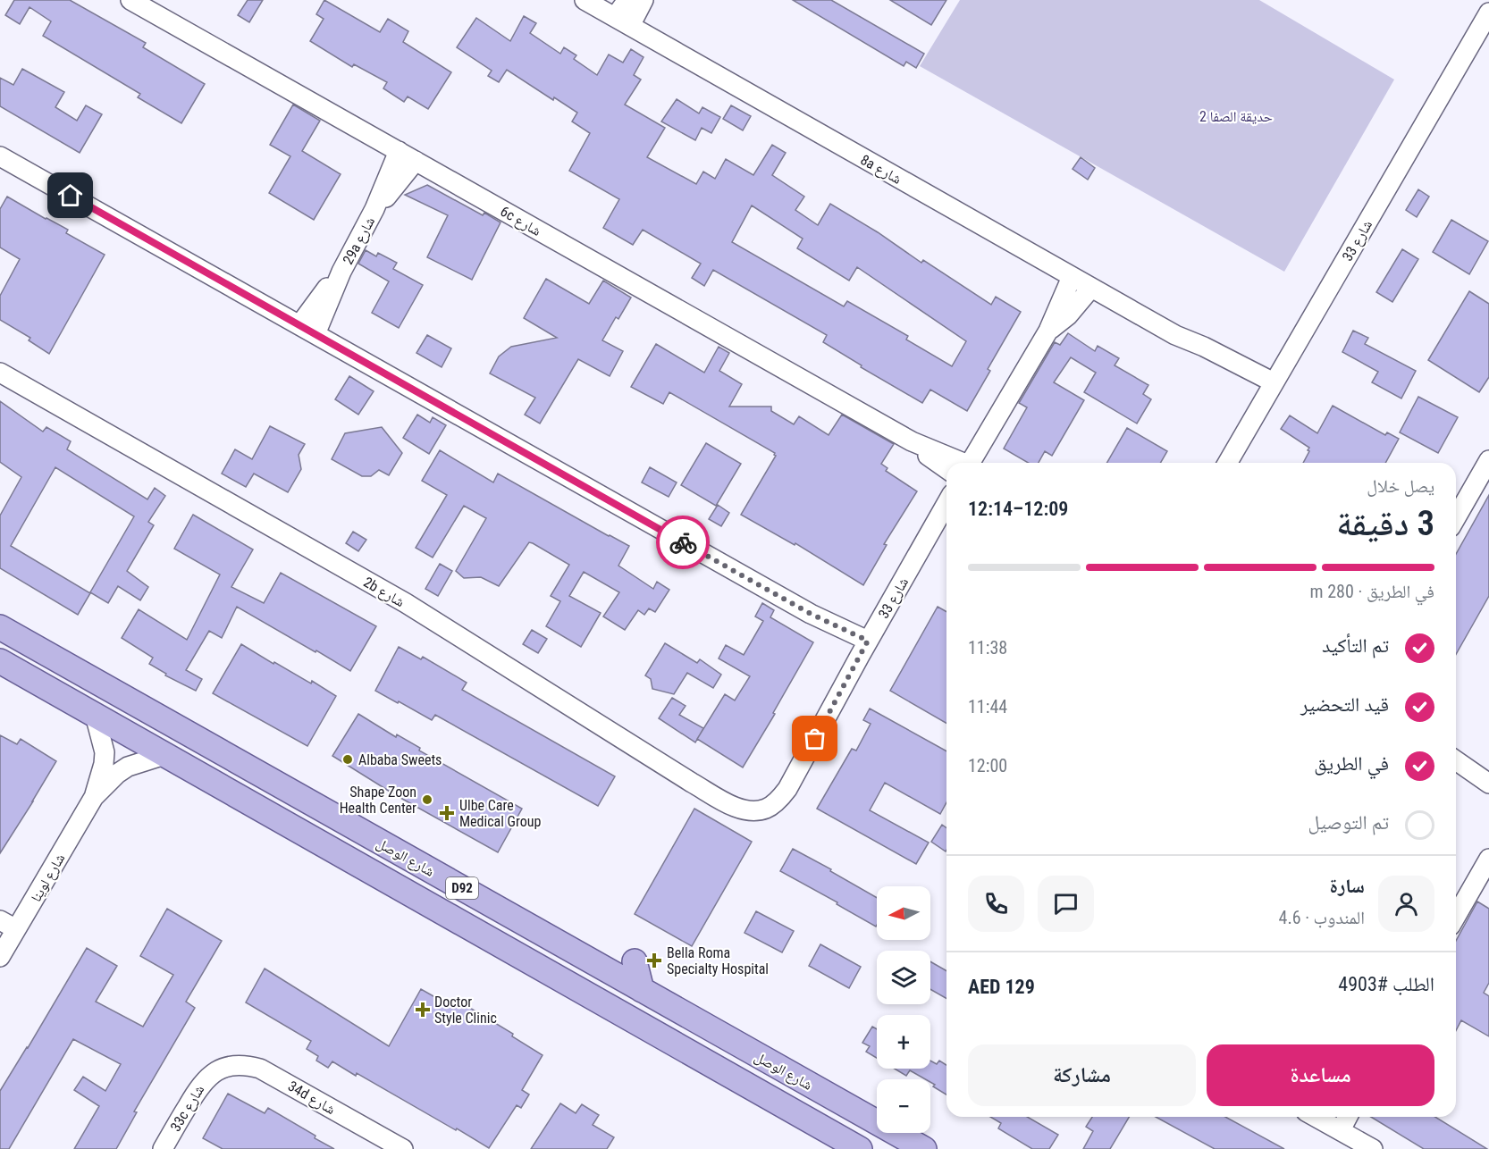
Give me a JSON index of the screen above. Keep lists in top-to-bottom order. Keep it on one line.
{"streets":{"main road":["شارع الوصل","D92"],"street":["8a شارع","6c شارع","29a شارع","شارع 33","2b شارع","شارع لوينا","34d شارع","33c شارع"]},"crossings":[["8a شارع","شارع 33"],["6c شارع","29a شارع"],["شارع 33","2b شارع"],["شارع الوصل","شارع لوينا"],["34d شارع","33c شارع"]],"parks":["حديقة الصفا 2"],"places":{"other":["Albaba Sweets","Shape Zoon Health Center"],"health":["Ulbe Care Medical Group","Bella Roma Specialty Hospital","Doctor Style Clinic"]},"north":"left","page":{"heading":["3 دقيقة","يصل خلال","12:09–12:14"],"panel":["سارة","المندوب · 4.6","الطلب #4903","AED 129"],"bar":"في الطريق · 280 m","list":[["تم التأكيد","11:38"],["قيد التحضير","11:44"],["في الطريق","12:00"],"تم التوصيل"],"map_buttons":["+","−"],"buttons":["مساعدة","مشاركة"]}}
